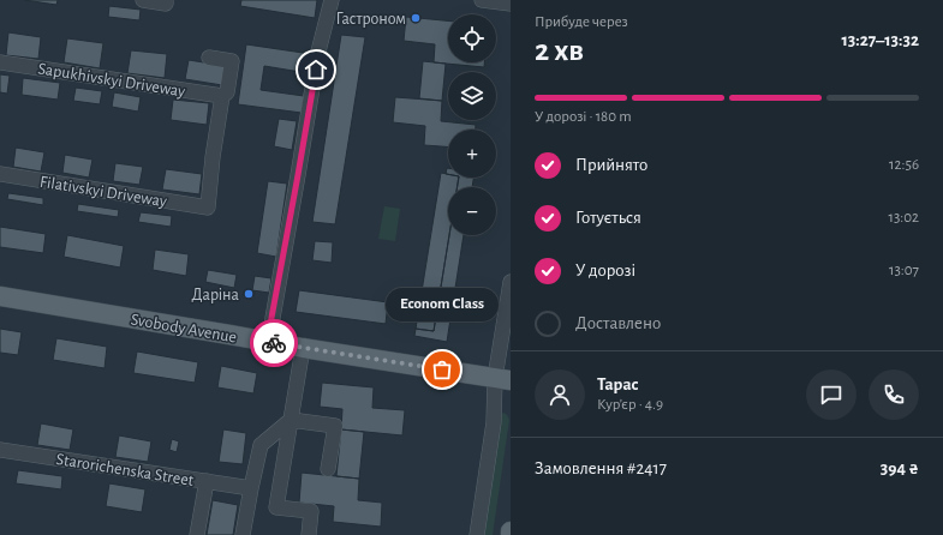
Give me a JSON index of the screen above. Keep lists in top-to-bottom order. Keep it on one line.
{"streets":{"main road":["Svobody Avenue"],"street":["Sapukhivskyi Driveway","Filativskyi Driveway","Starorichenska Street"]},"crossings":[["Sapukhivskyi Driveway","Filativskyi Driveway"]],"places":["Гастроном","Даріна","Econom Class"],"page":{"heading":["2 хв","Прибуде через","13:27–13:32"],"panel":["Тарас","Кур’єр · 4.9","Замовлення #2417","394 ₴"],"map_buttons":["+","−"],"bar":"У дорозі · 180 m","list":[["Прийнято","12:56"],["Готується","13:02"],["У дорозі","13:07"],"Доставлено"],"bubble":"Econom Class"}}
